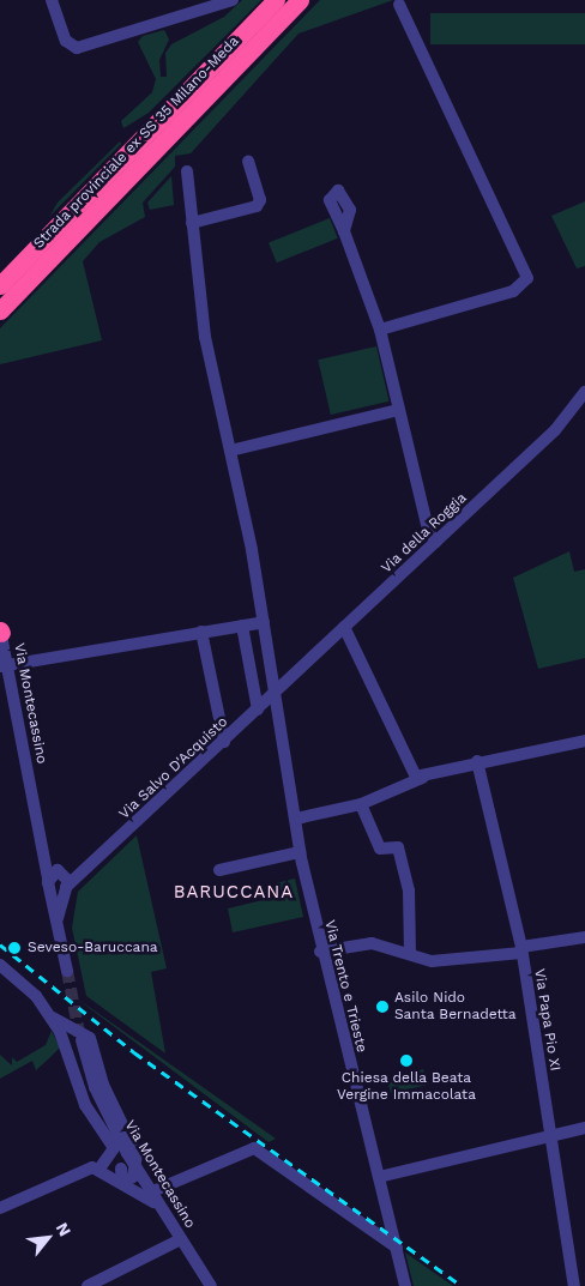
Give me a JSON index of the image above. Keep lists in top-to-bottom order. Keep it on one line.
{"streets":{"highway":["Strada provinciale ex SS 35 Milano-Meda"],"street":["Via della Roggia","Via Montecassino","Via Salvo D'Acquisto","Via Trento e Trieste","Via Papa Pio XI"]},"crossings":[["Via della Roggia","Via Salvo D'Acquisto"],["Via della Roggia","Via Trento e Trieste"],["Via Montecassino","Via Salvo D'Acquisto"],["Via Salvo D'Acquisto","Via Trento e Trieste"]],"districts":["BARUCCANA"],"places":["Seveso-Baruccana","Asilo Nido Santa Bernadetta","Chiesa della Beata Vergine Immacolata"],"north":"top right"}
